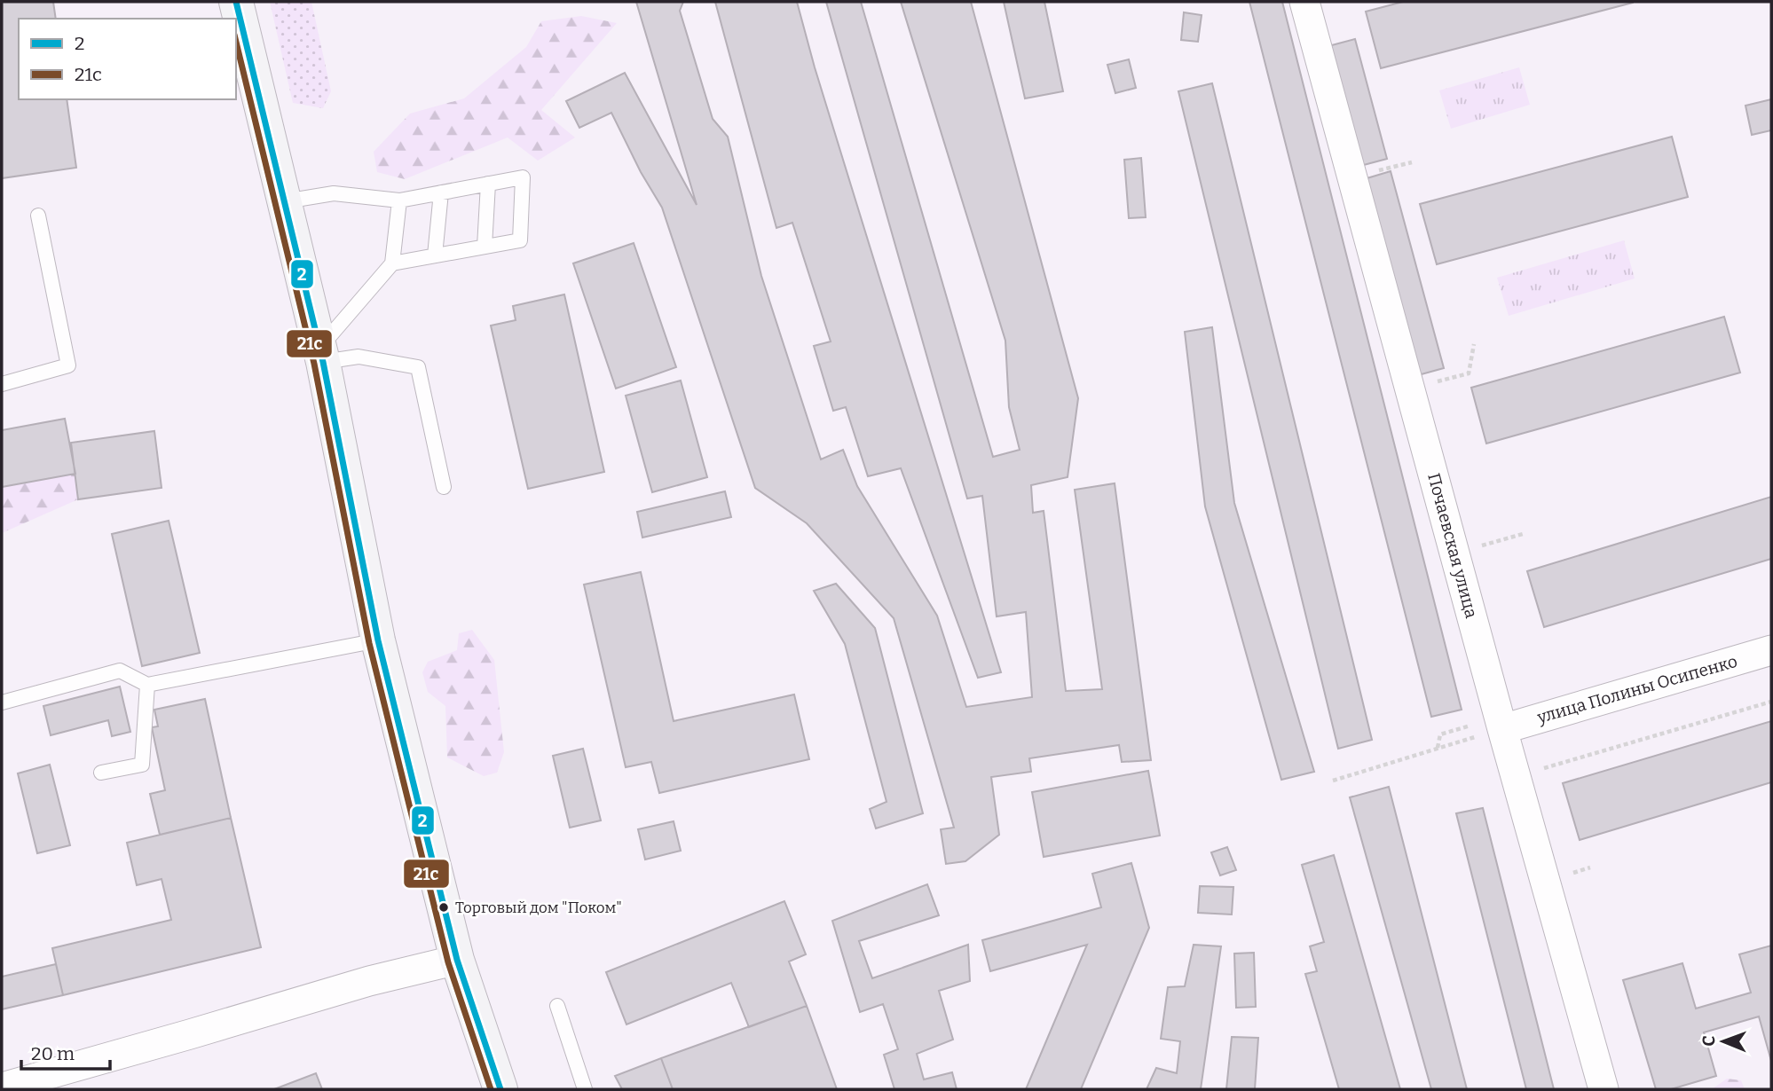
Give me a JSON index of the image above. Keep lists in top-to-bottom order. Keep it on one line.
{"streets":{"street":["Почаевская улица","улица Полины Осипенко"]},"crossings":[["Почаевская улица","улица Полины Осипенко"]],"places":["Торговый дом \"Поком\""],"lines":["transit line 2","transit line 21с"],"legend":["2","21с"],"scale_bar":"20 m","north":"left"}
